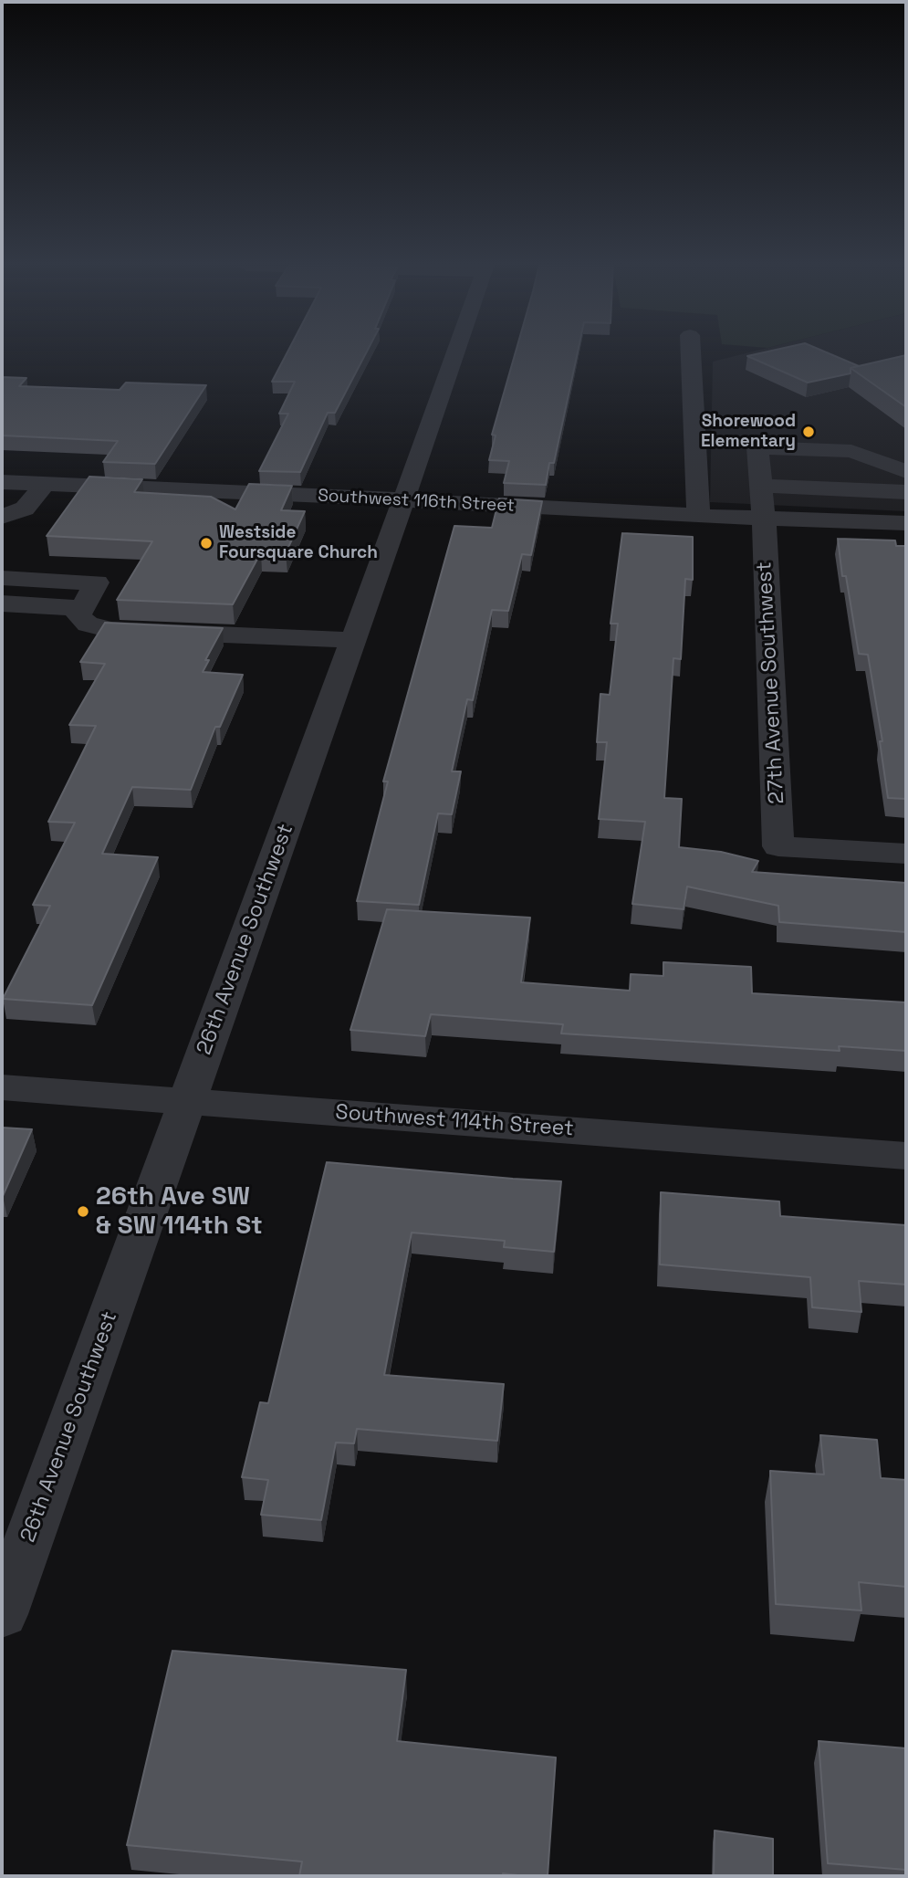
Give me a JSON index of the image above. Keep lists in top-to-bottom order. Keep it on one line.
{"streets":{"street":["Southwest 116th Street","27th Avenue Southwest","26th Avenue Southwest","Southwest 114th Street"]},"crossings":[["Southwest 116th Street","27th Avenue Southwest"],["Southwest 116th Street","26th Avenue Southwest"],["26th Avenue Southwest","Southwest 114th Street"]],"places":["Shorewood Elementary","Westside Foursquare Church","26th Ave SW & SW 114th St"]}
